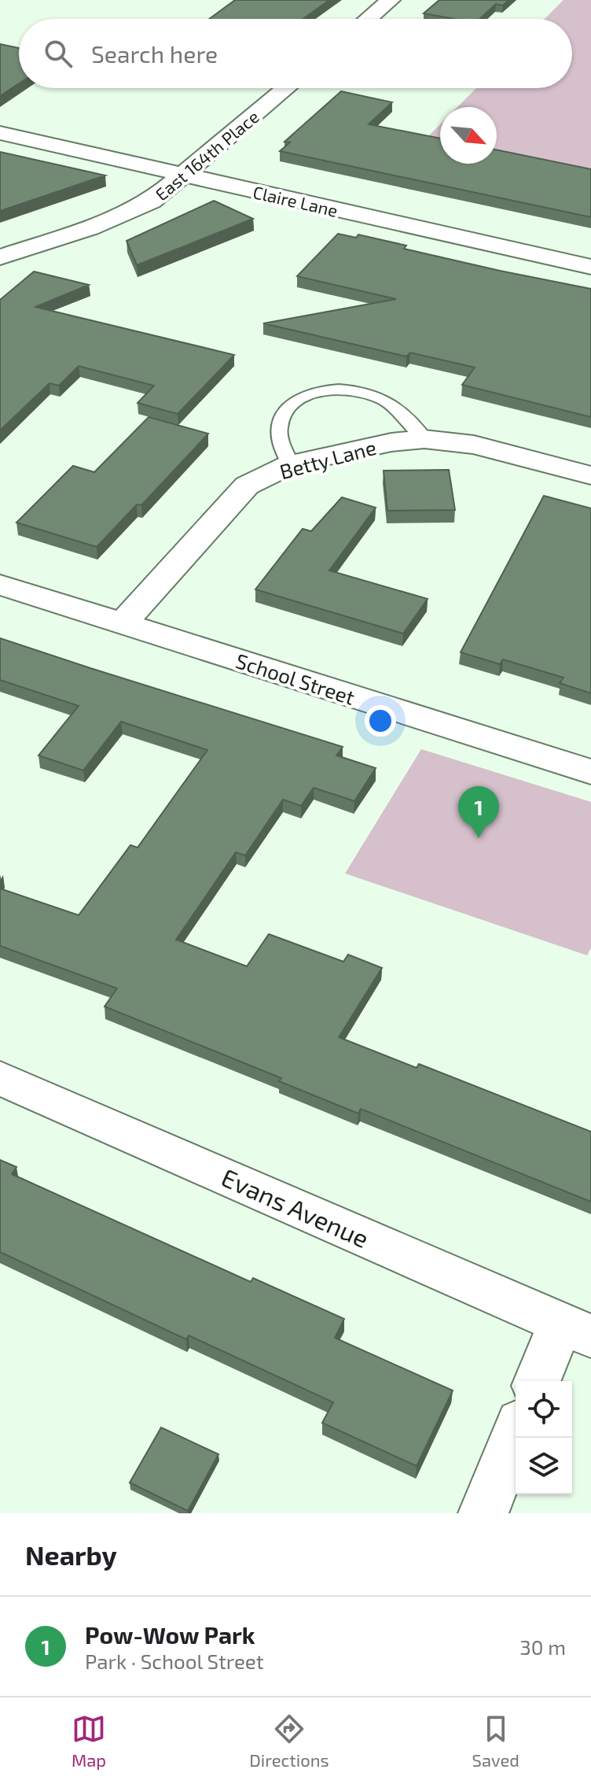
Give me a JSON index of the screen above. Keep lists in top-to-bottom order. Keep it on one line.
{"streets":{"street":["East 164th Place","Claire Lane","Betty Lane","School Street","Evans Avenue"]},"crossings":[["East 164th Place","Claire Lane"],["Betty Lane","School Street"]],"north":"bottom right","page":{"search":"Search here","pins":"1","heading":"Nearby","list":[{"mark":"1","name":"Pow-Wow Park","note":"Park · School Street","value":"30 m"}],"nav":["Map","Directions","Saved"]}}
